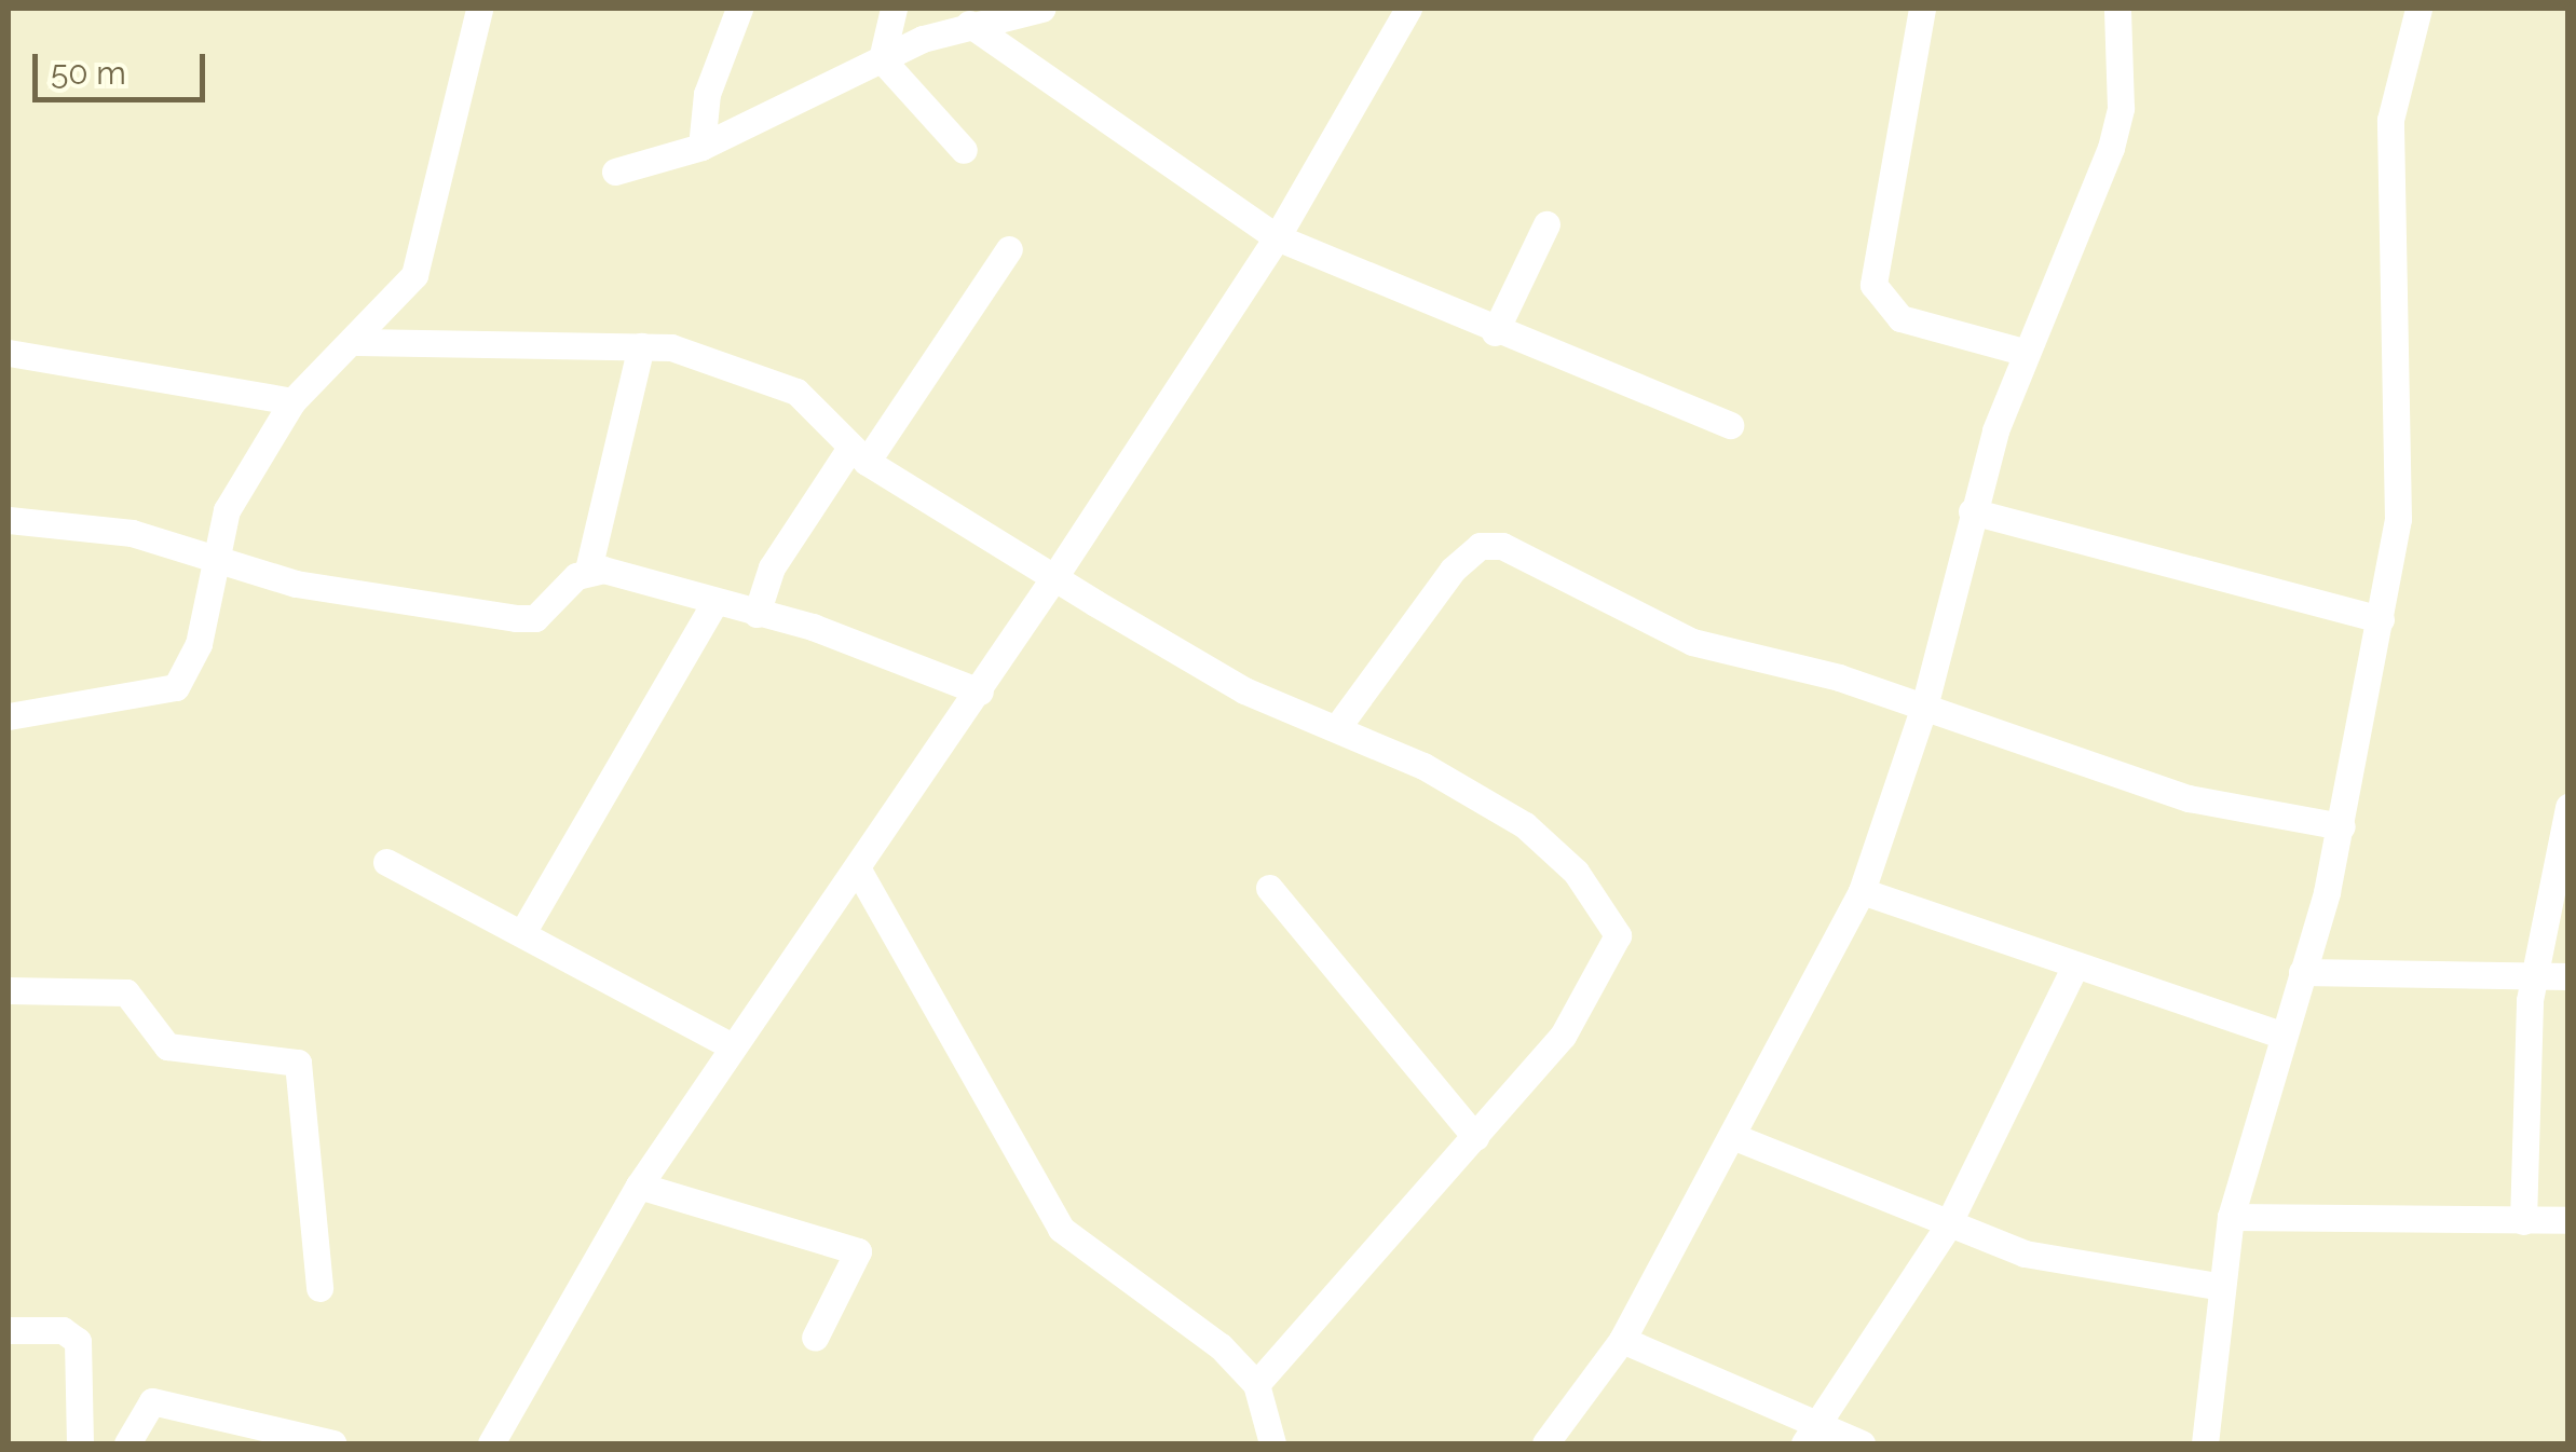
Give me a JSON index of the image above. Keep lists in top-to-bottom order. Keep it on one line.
{"scale_bar":"50 m"}
